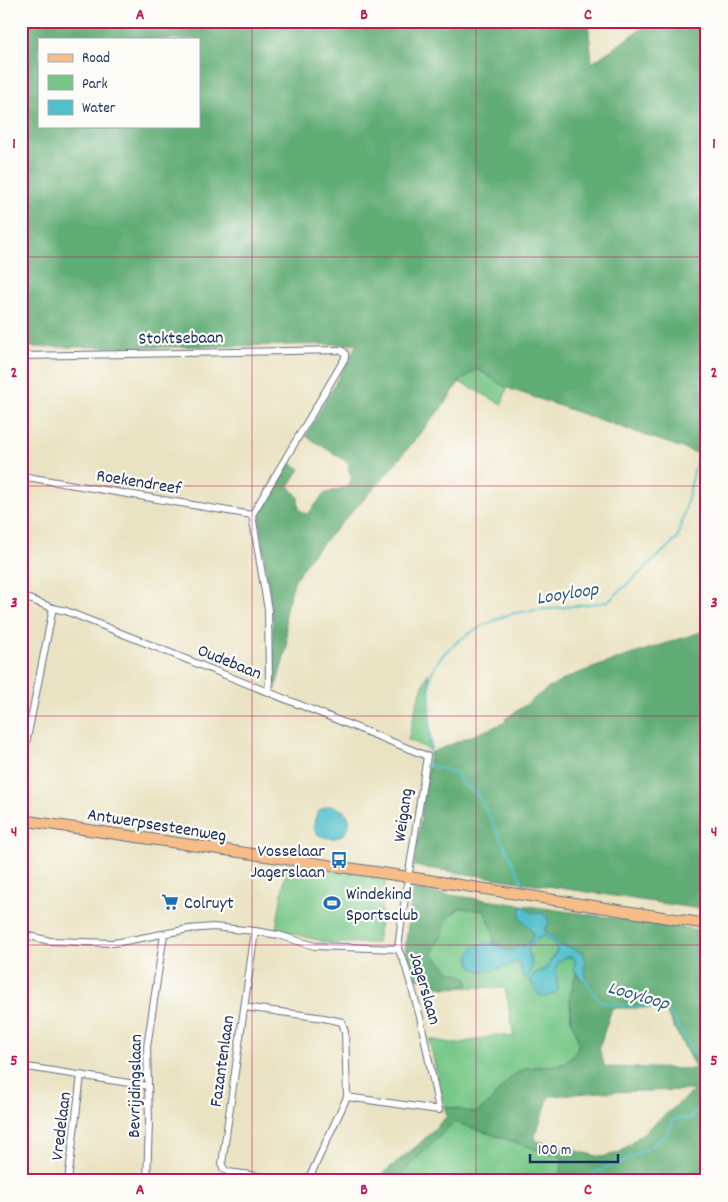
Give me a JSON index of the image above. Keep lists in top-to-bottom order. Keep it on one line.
{"streets":{"main road":["Antwerpsesteenweg"],"street":["Stoktsebaan","Roekendreef","Oudebaan","Weigang","Jagerslaan","Fazantenlaan","Bevrijdingslaan","Vredelaan"]},"crossings":[["Stoktsebaan","Roekendreef"],["Oudebaan","Weigang"],["Weigang","Antwerpsesteenweg"],["Weigang","Jagerslaan"],["Antwerpsesteenweg","Jagerslaan"]],"water":["Looyloop"],"places":{"bus stop":["Vosselaar Jagerslaan"],"supermarket":["Colruyt"],"sports":["Windekind Sportsclub"]},"legend":["Road","Park","Water"],"scale_bar":"100 m","grid":{"columns":["A","B","C"],"rows":["1","2","3","4","5"]}}
